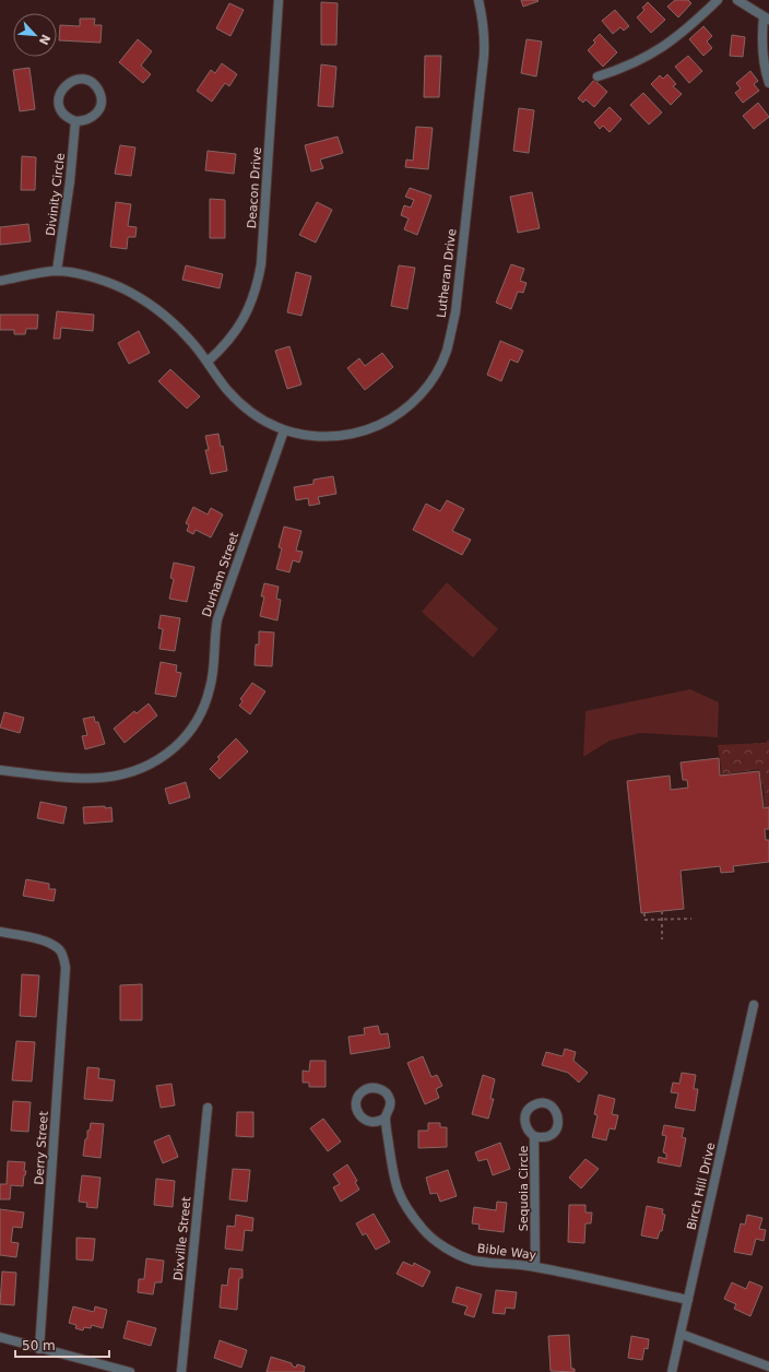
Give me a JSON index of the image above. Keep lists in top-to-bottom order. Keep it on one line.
{"streets":{"street":["Deacon Drive","Divinity Circle","Lutheran Drive","Durham Street","Derry Street","Birch Hill Drive","Sequoia Circle","Dixville Street","Bible Way"]},"crossings":[["Deacon Drive","Lutheran Drive"],["Divinity Circle","Lutheran Drive"],["Lutheran Drive","Durham Street"],["Birch Hill Drive","Bible Way"],["Sequoia Circle","Bible Way"]],"scale_bar":"50 m","north":"bottom right"}
